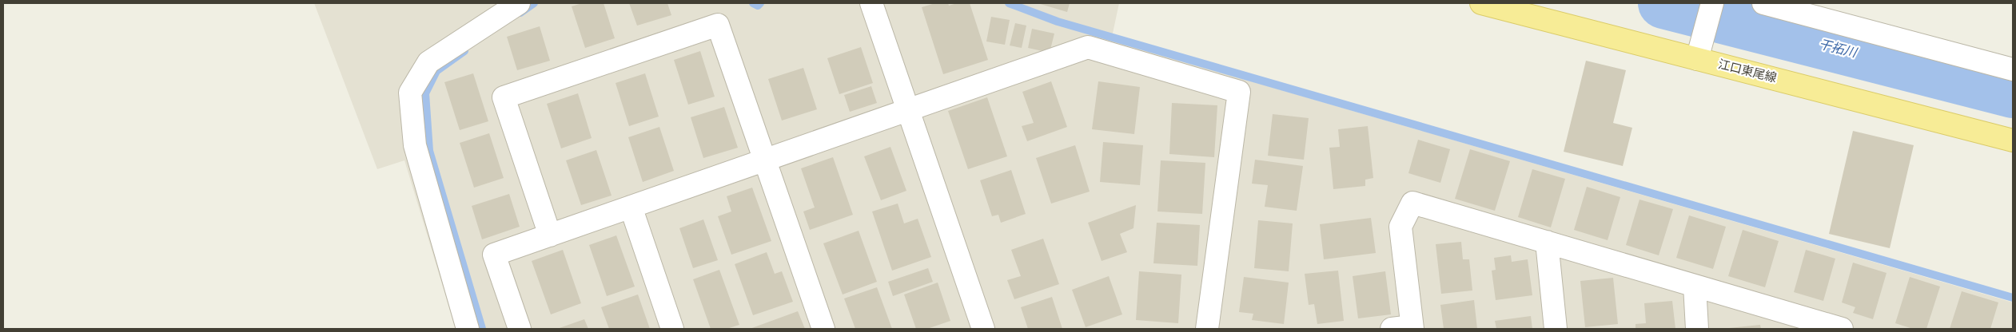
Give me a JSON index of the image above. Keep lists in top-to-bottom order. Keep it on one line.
{"streets":{"main road":["江口東尾線"]},"water":["干拓川"]}
